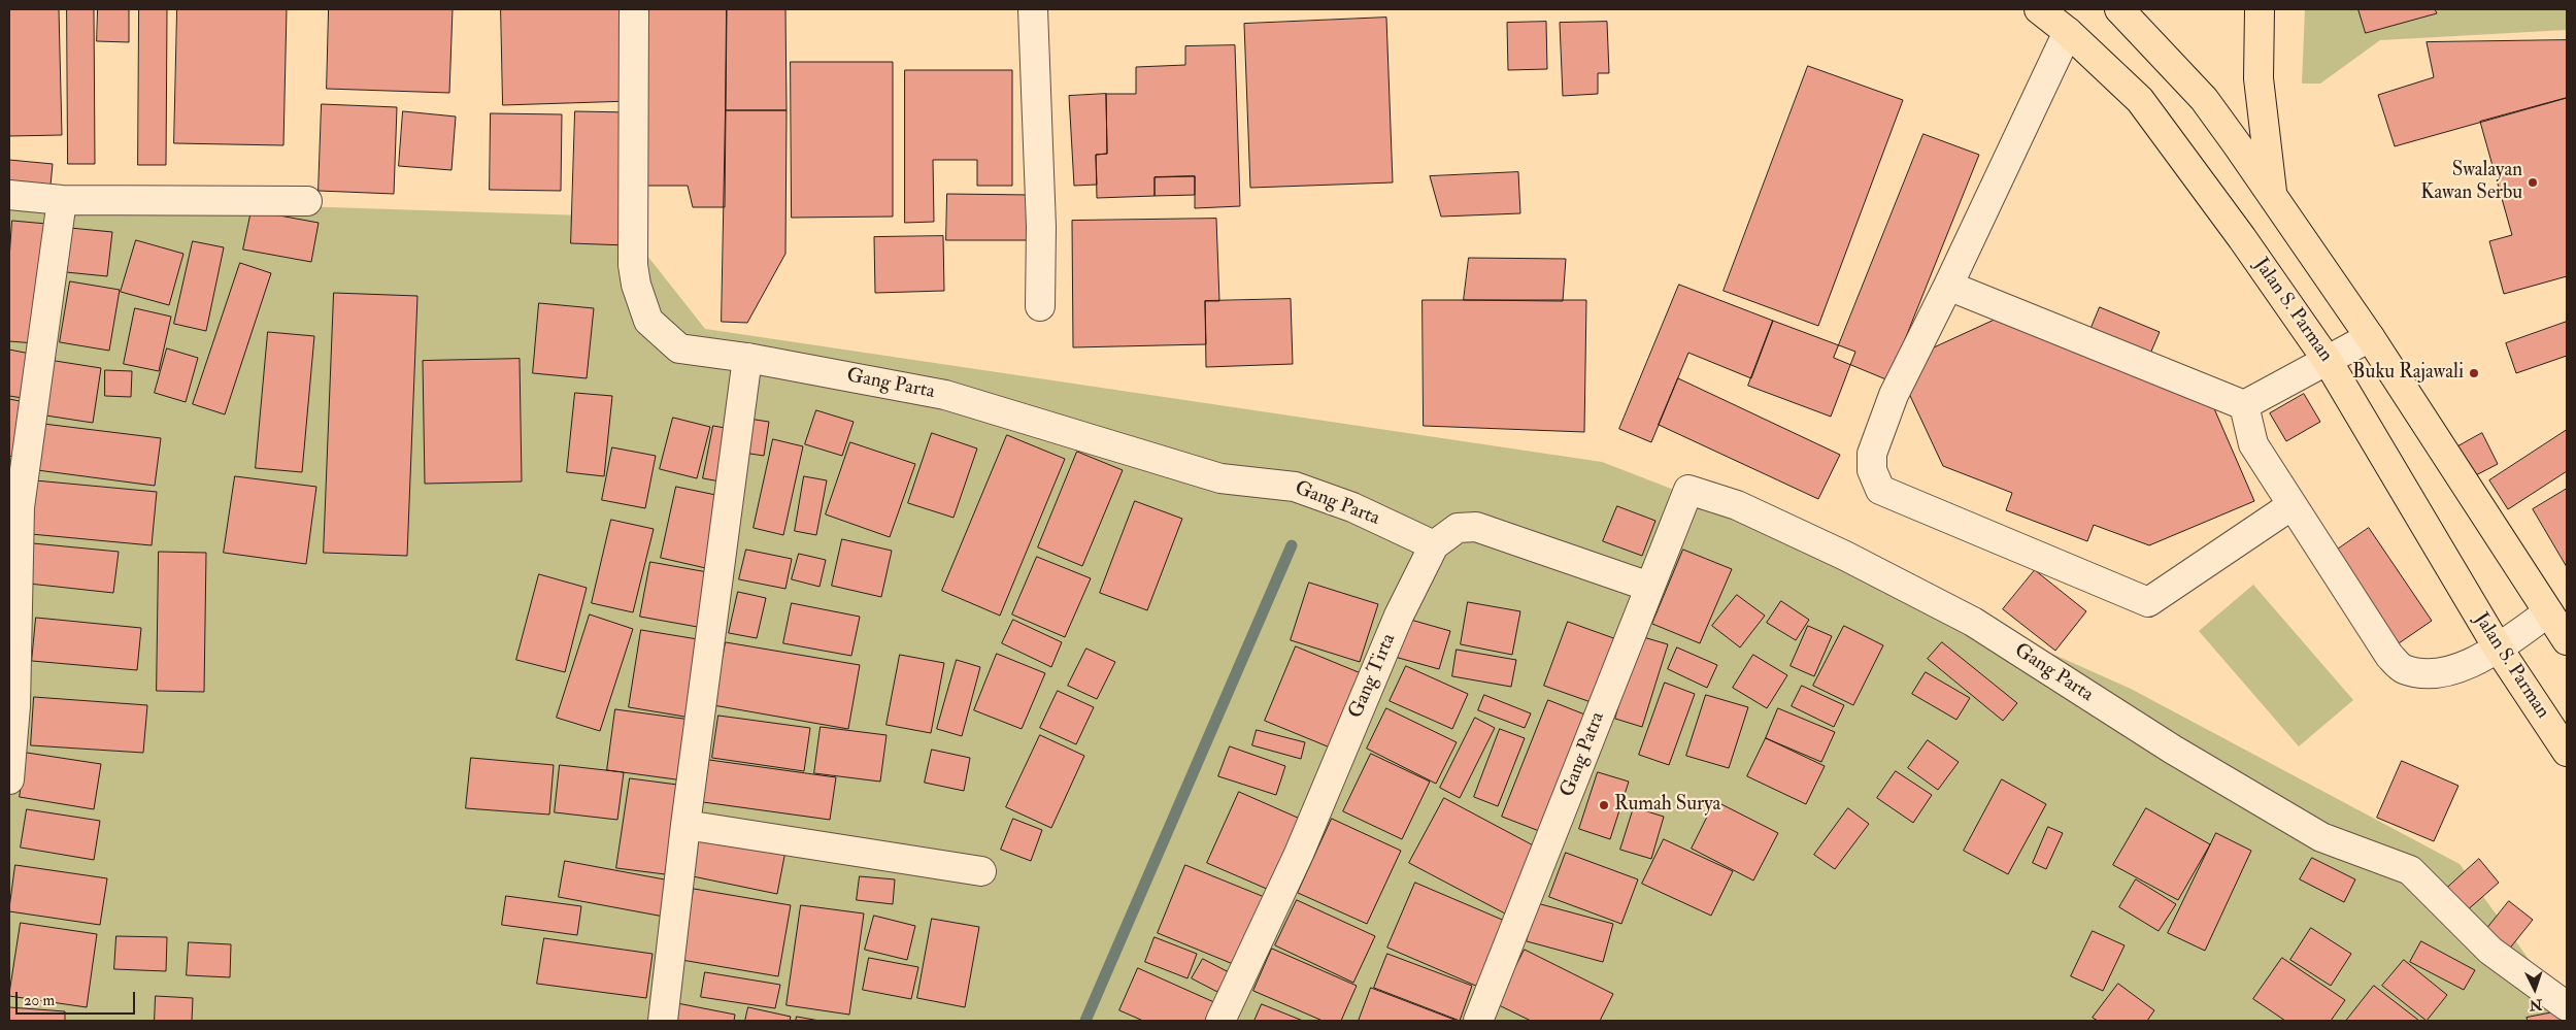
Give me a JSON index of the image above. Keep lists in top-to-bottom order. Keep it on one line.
{"streets":{"main road":["Jalan S. Parman"],"street":["Gang Parta","Gang Tirta","Gang Patra"]},"crossings":[["Gang Parta","Gang Tirta"],["Gang Parta","Gang Patra"],["Gang Tirta","Gang Patra"]],"places":["Swalayan Kawan Serbu","Buku Rajawali","Rumah Surya"],"scale_bar":"20 m","north":"bottom"}
